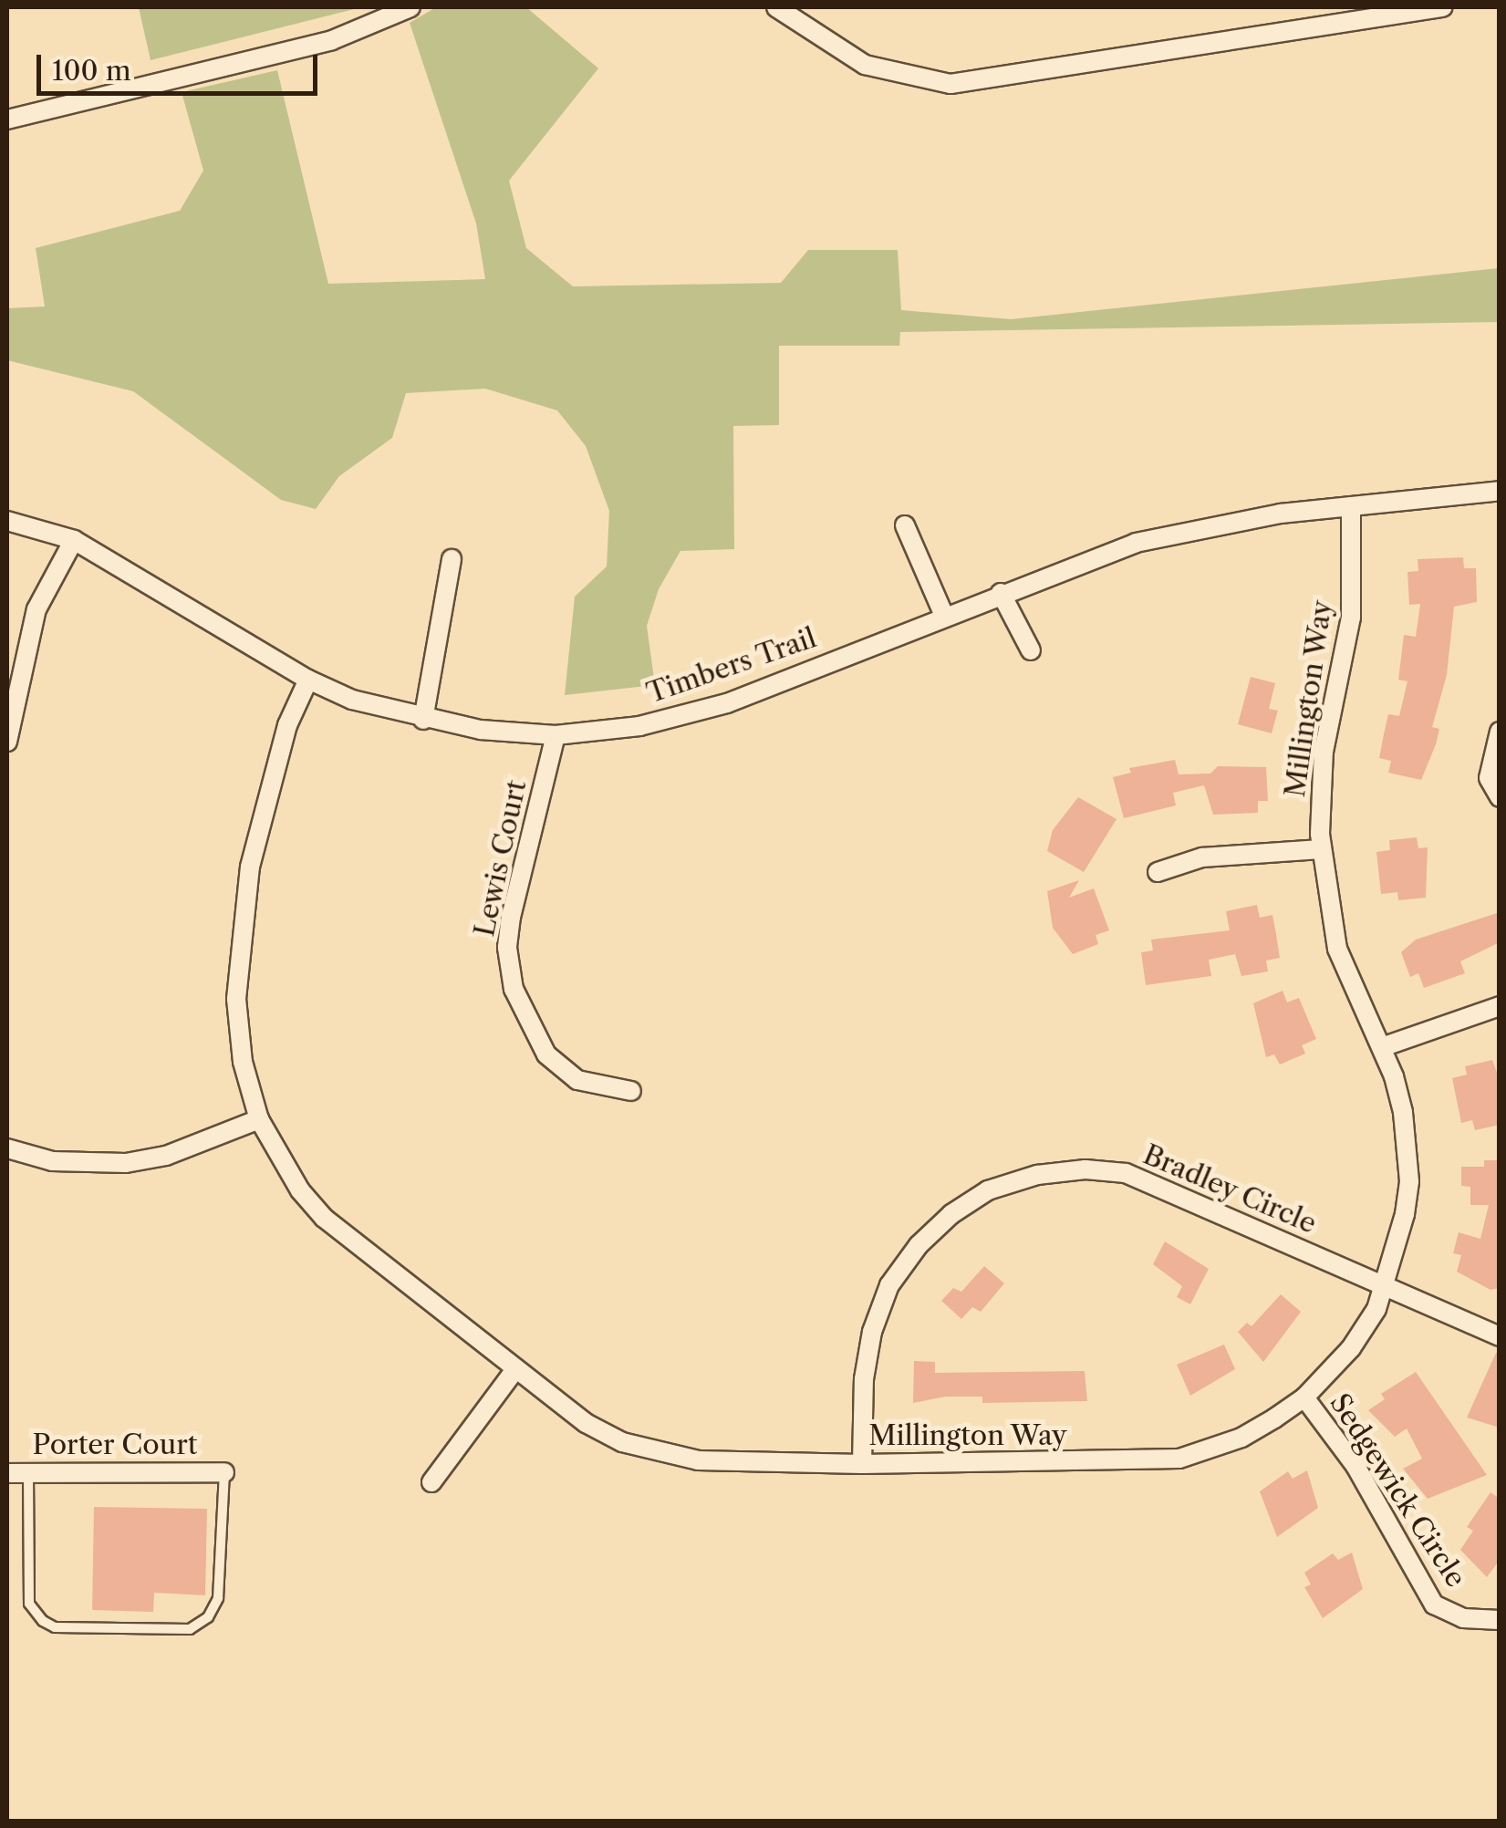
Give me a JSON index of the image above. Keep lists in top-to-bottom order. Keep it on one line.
{"streets":{"street":["Timbers Trail","Millington Way","Lewis Court","Bradley Circle","Porter Court","Sedgewick Circle"]},"crossings":[["Timbers Trail","Millington Way"],["Timbers Trail","Lewis Court"],["Millington Way","Bradley Circle"],["Millington Way","Sedgewick Circle"]],"scale_bar":"100 m"}
